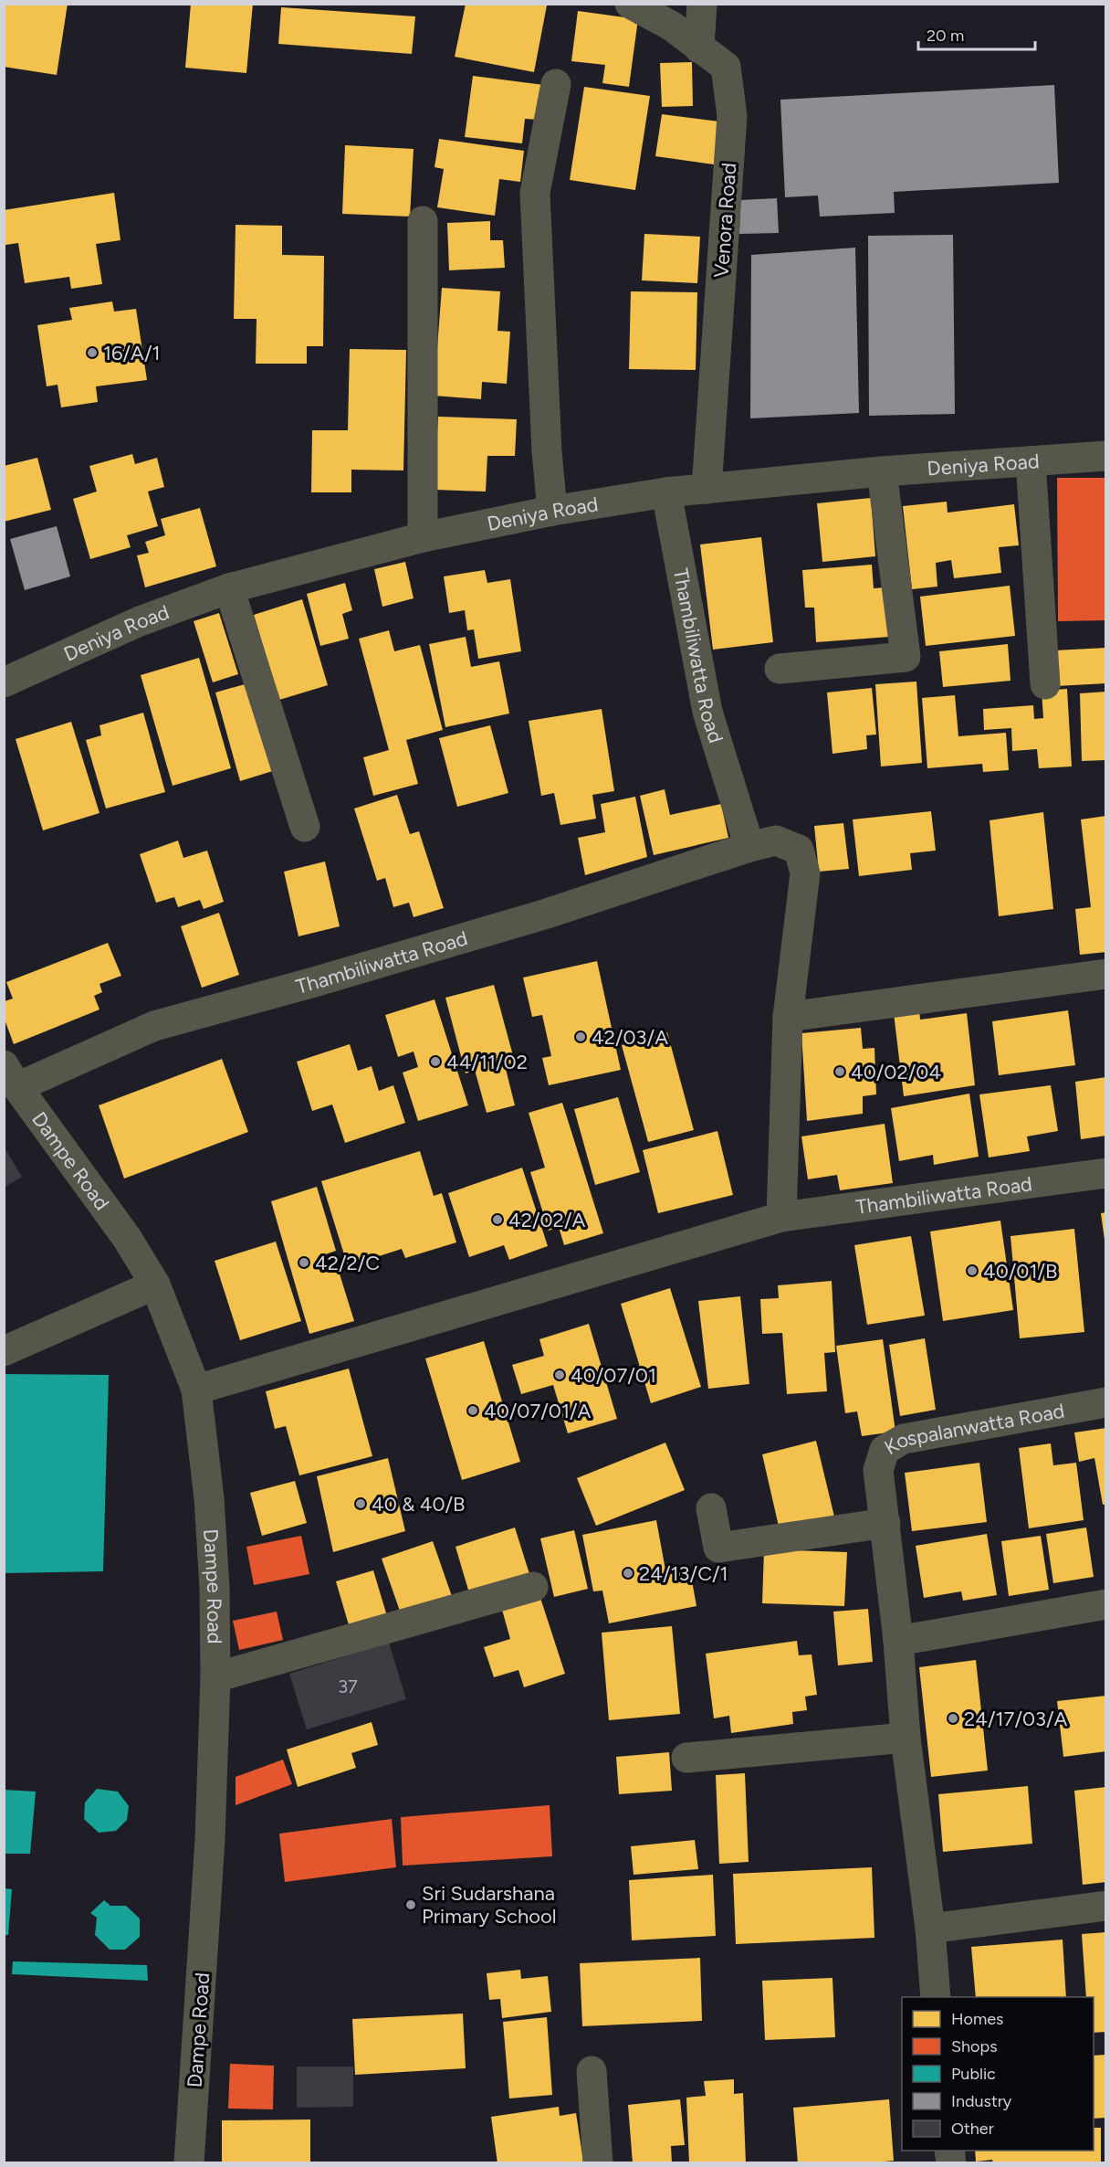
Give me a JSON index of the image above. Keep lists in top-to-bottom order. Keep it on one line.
{"streets":{"street":["Venora Road","Deniya Road","Thambiliwatta Road","Dampe Road","Kospalanwatta Road"]},"crossings":[["Venora Road","Deniya Road"],["Deniya Road","Thambiliwatta Road"],["Thambiliwatta Road","Dampe Road"]],"places":["16/A/1","42/03/A","44/11/02","40/02/04","42/02/A","42/2/C","40/01/B","40/07/01","40/07/01/A","40 & 40/B","24/13/C/1","24/17/03/A","Sri Sudarshana Primary School"],"house_numbers":["37"],"legend":["Homes","Shops","Public","Industry","Other"],"scale_bar":"20 m"}
